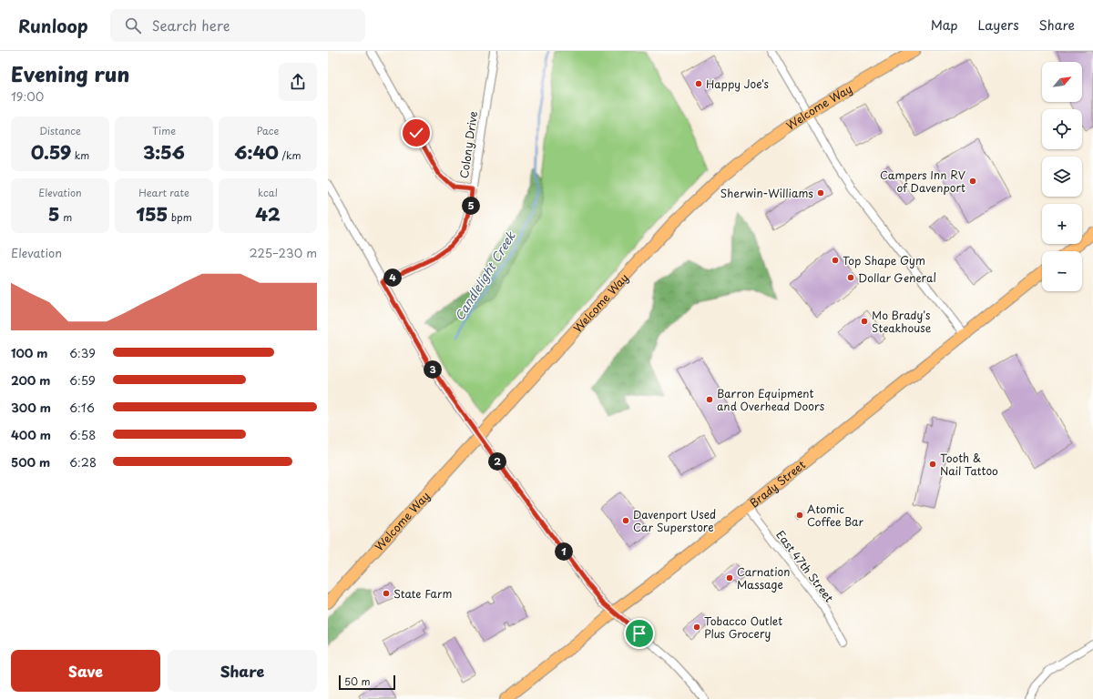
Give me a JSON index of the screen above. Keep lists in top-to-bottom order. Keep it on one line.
{"streets":{"highway":["Welcome Way","Brady Street"],"street":["Colony Drive","East 47th Street"]},"crossings":[["Brady Street","East 47th Street"]],"water":["Candlelight Creek"],"places":["Happy Joe's","Campers Inn RV of Davenport","Sherwin-Williams","Top Shape Gym","Dollar General","Mo Brady's Steakhouse","Barron Equipment and Overhead Doors","Tooth & Nail Tattoo","Atomic Coffee Bar","Davenport Used Car Superstore","Carnation Massage","State Farm","Tobacco Outlet Plus Grocery"],"scale_bar":"50 m","north":"top right","page":{"header":"Runloop","search":"Search here","nav":["Map","Layers","Share"],"heading":["Evening run","19:00"],"map_buttons":["+","−"],"stats":[["Distance","0.59 km"],["Time","3:56"],["Pace","6:40 /km"],["Elevation","5 m"],["Heart rate","155 bpm"],["kcal","42"]],"pins":["5","4","3","2","1"],"chart":["Elevation","225–230 m"],"list":[{"name":"100 m","note":"6:39"},{"name":"200 m","note":"6:59"},{"name":"300 m","note":"6:16"},{"name":"400 m","note":"6:58"},{"name":"500 m","note":"6:28"}],"buttons":["Save","Share"],"scale":"50 m"}}
